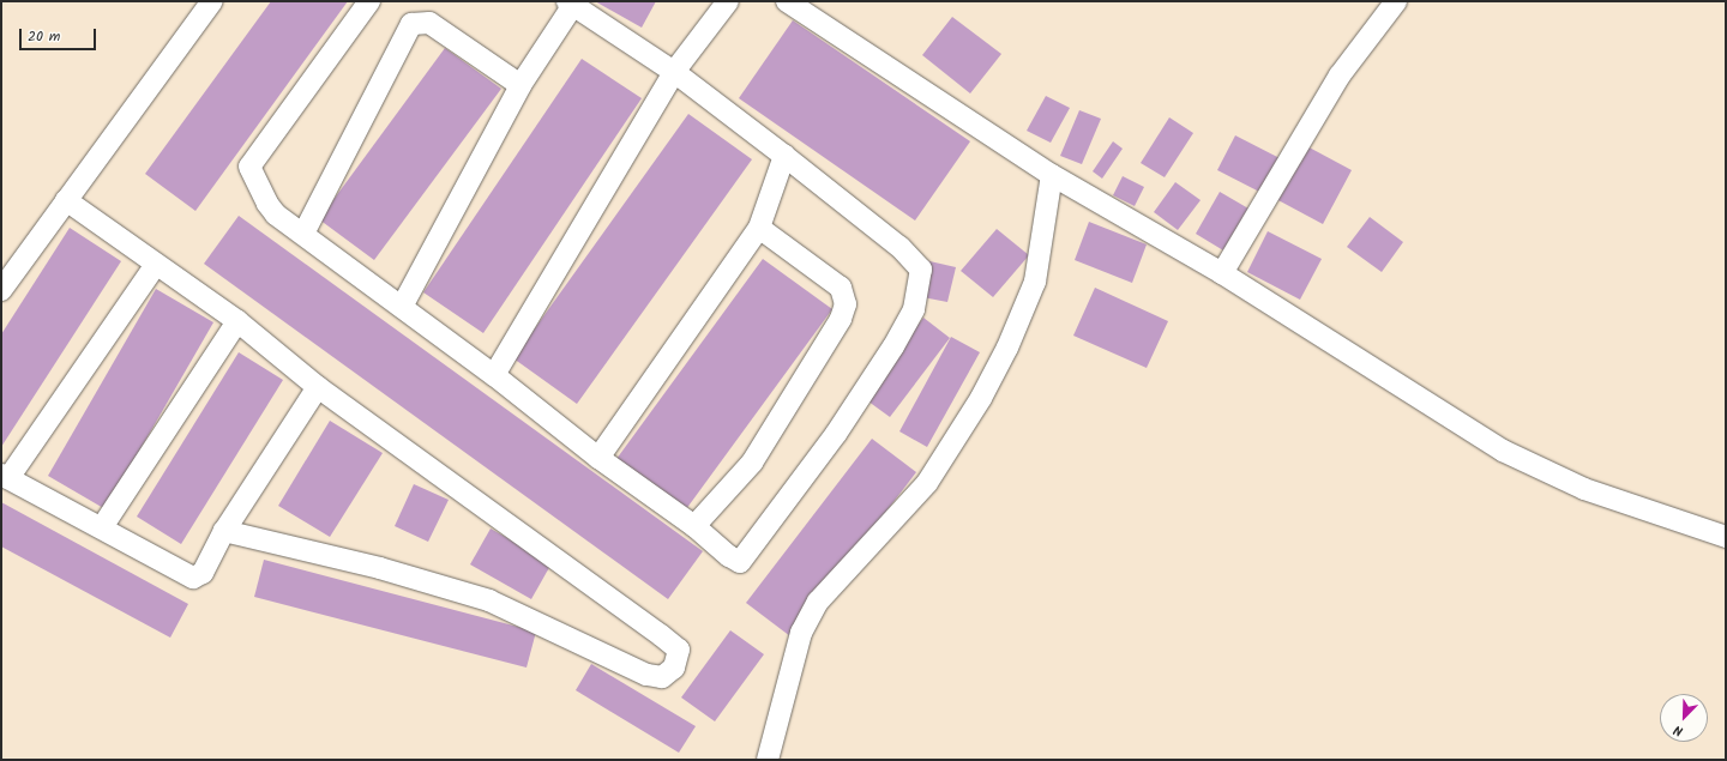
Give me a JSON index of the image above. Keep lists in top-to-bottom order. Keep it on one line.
{"scale_bar":"20 m","north":"bottom left"}
